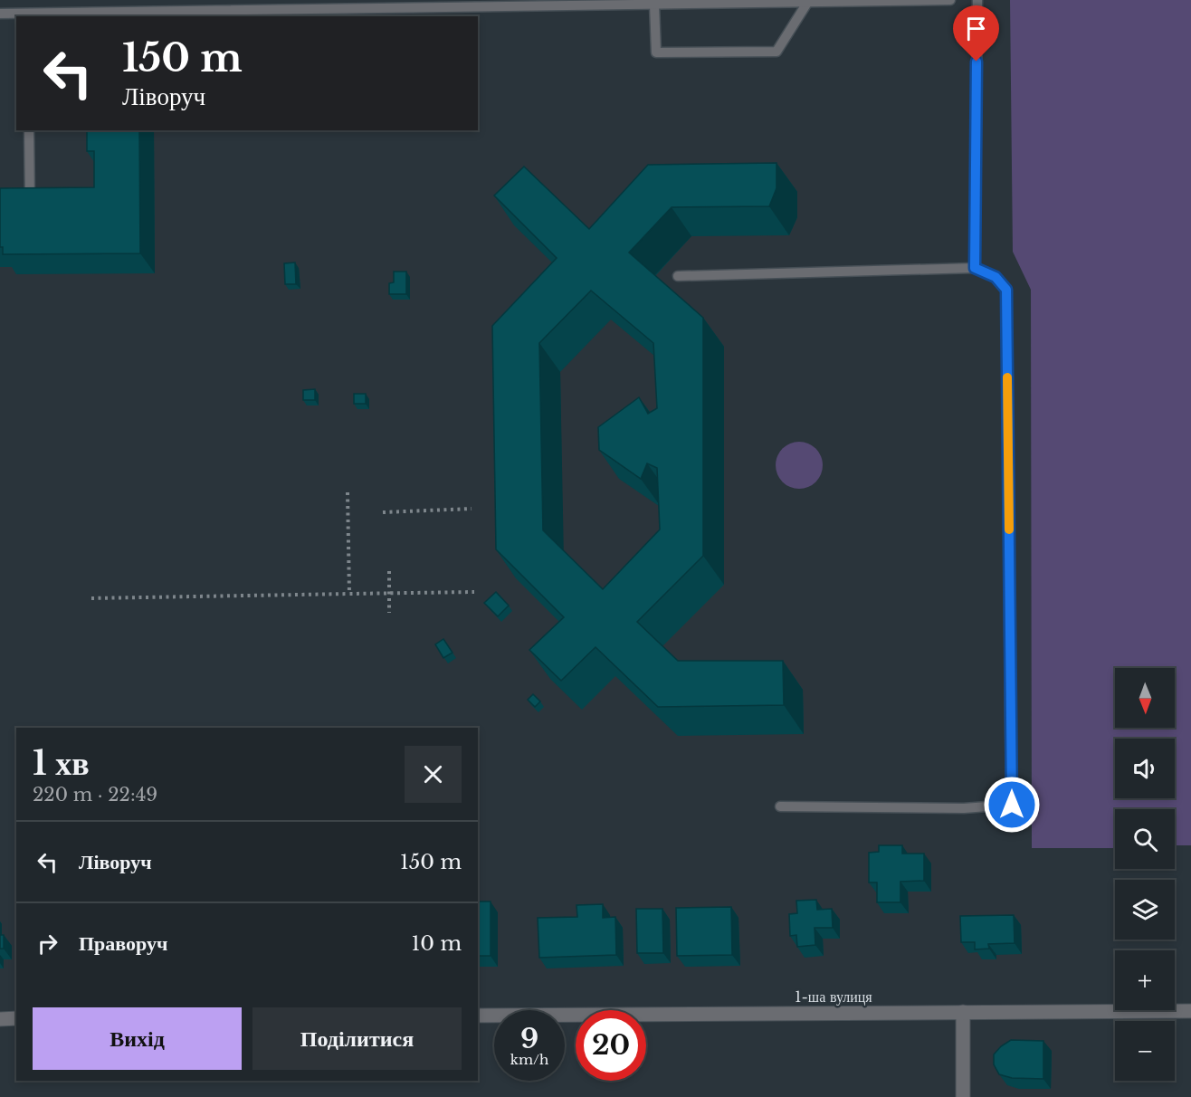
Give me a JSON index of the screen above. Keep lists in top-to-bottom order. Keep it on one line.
{"streets":{"street":["1-ша вулиця"]},"north":"bottom","page":{"turn":["150 m","Ліворуч"],"map_buttons":["+","−"],"heading":["1 хв","220 m · 22:49"],"list":[{"name":"Ліворуч","value":"150 m"},{"name":"Праворуч","value":"10 m"}],"buttons":["Вихід","Поділитися"],"speed":"9 km/h","limit":"20"}}
